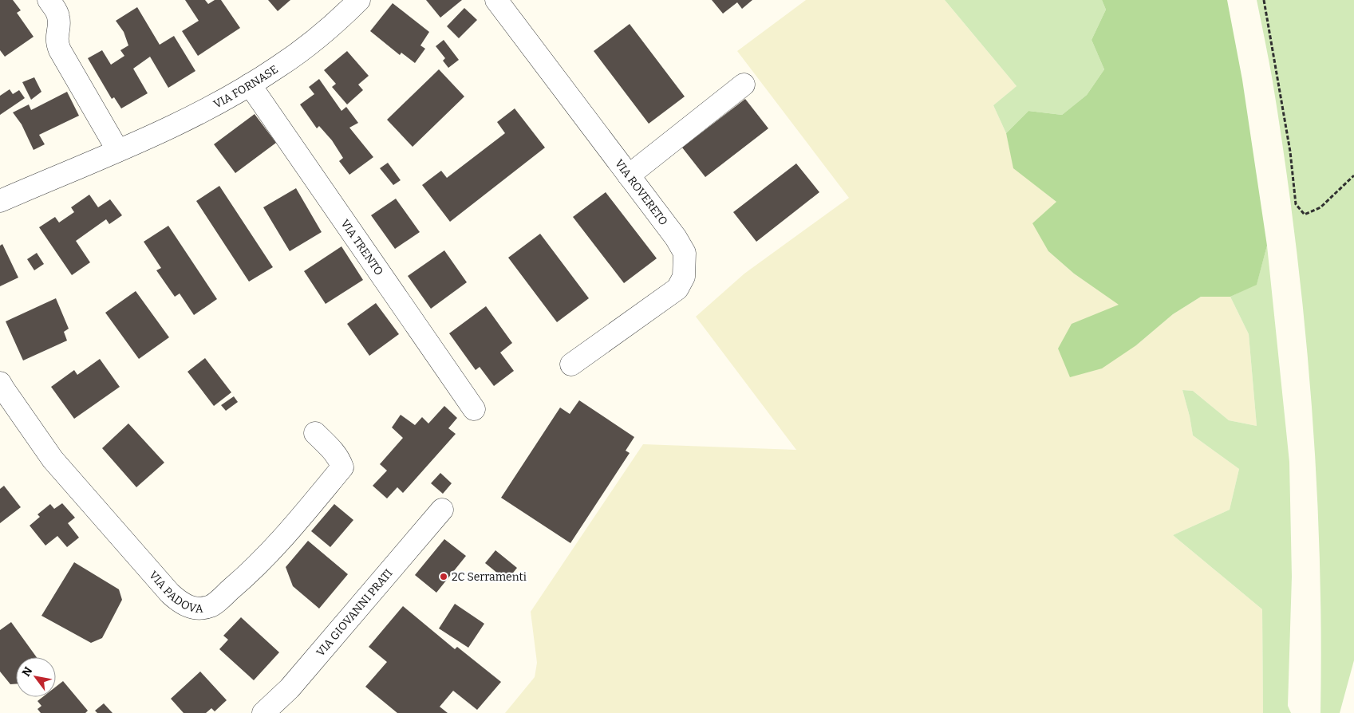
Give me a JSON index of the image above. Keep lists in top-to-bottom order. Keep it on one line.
{"streets":{"street":["VIA FORNASE","VIA ROVERETO","VIA TRENTO","VIA PADOVA","VIA GIOVANNI PRATI"]},"crossings":[["VIA FORNASE","VIA TRENTO"]],"places":["2C Serramenti"],"north":"top left"}
